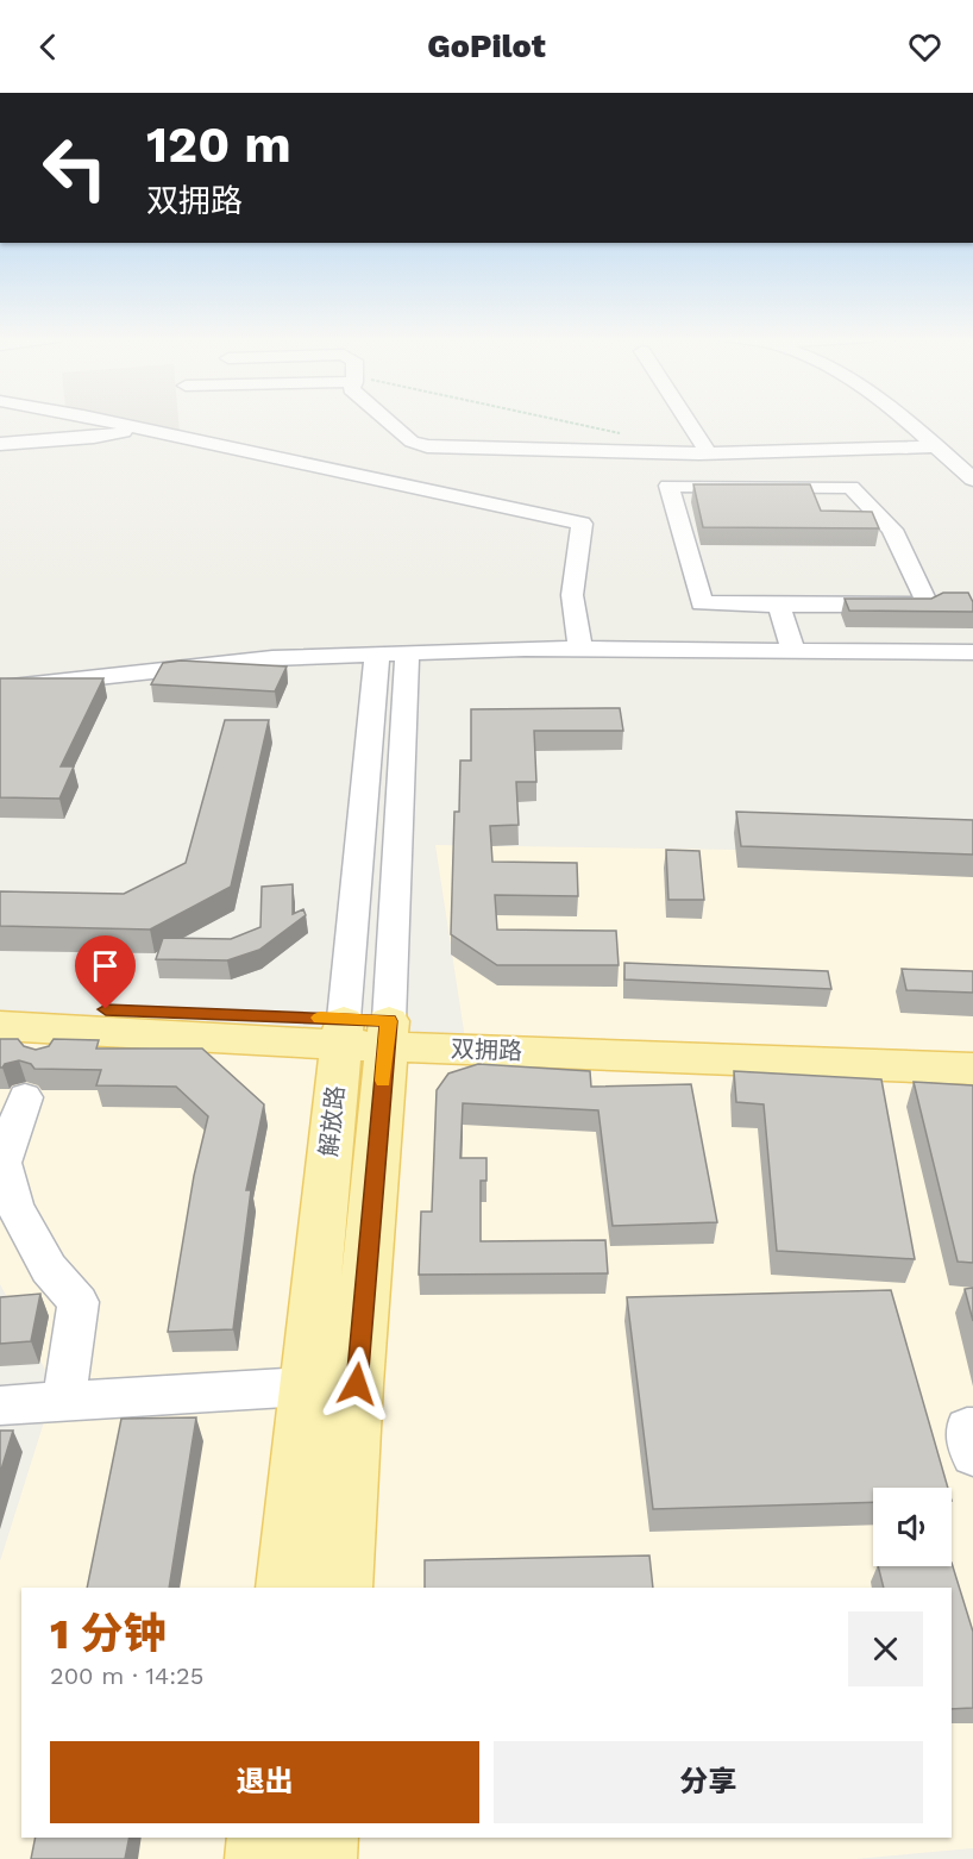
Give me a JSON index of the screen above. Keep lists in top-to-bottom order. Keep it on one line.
{"streets":{"main road":["双拥路","解放路"]},"crossings":[["双拥路","解放路"]],"page":{"header":"GoPilot","turn":["120 m","双拥路"],"heading":["1 分钟","200 m · 14:25"],"buttons":["退出","分享"]}}
